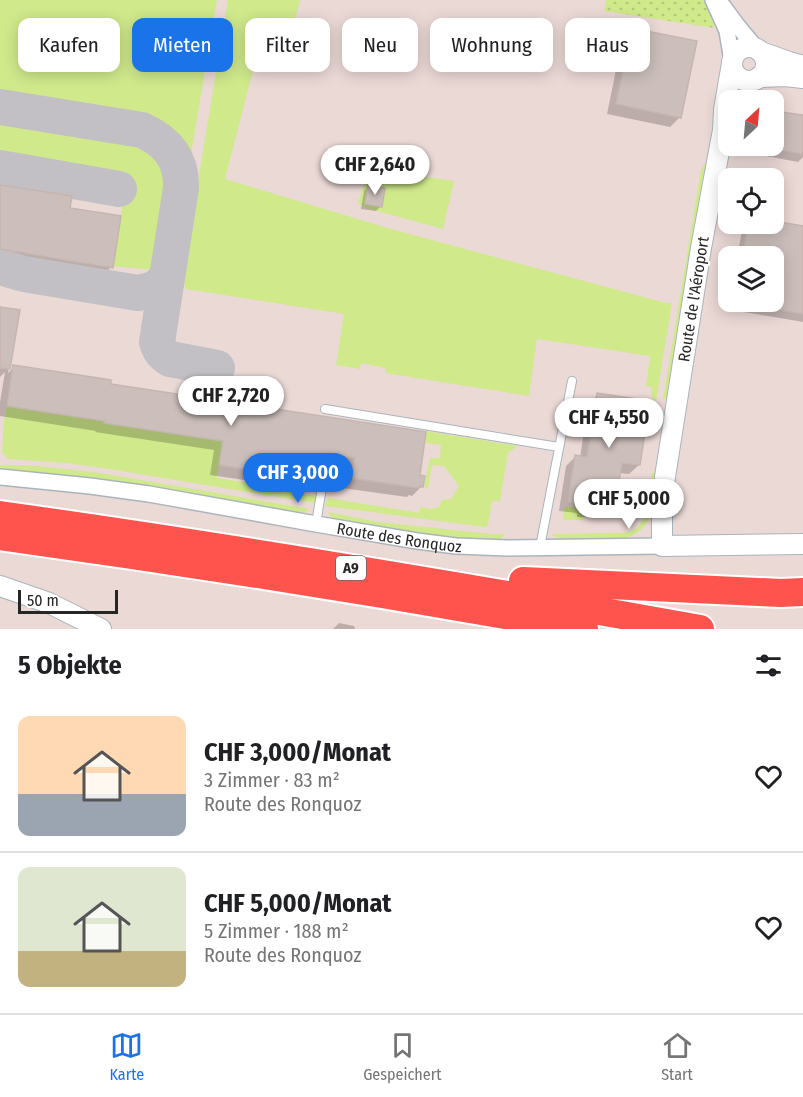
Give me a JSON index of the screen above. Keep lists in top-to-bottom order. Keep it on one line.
{"streets":{"highway":["A9"],"street":["Route de l'Aéroport","Route des Ronquoz"]},"crossings":[["Route de l'Aéroport","Route des Ronquoz"]],"scale_bar":"50 m","north":"top right","page":{"chip":["Kaufen","Mieten","Filter","Neu","Wohnung","Haus"],"price":["CHF 2,640","CHF 2,720","CHF 4,550","CHF 3,000","CHF 5,000"],"scale":"50 m","heading":"5 Objekte","list":[{"name":"CHF 3,000/Monat","note":"3 Zimmer · 83 m² · Route des Ronquoz"},{"name":"CHF 5,000/Monat","note":"5 Zimmer · 188 m² · Route des Ronquoz"}],"tabs":["Karte","Gespeichert","Start"]}}
